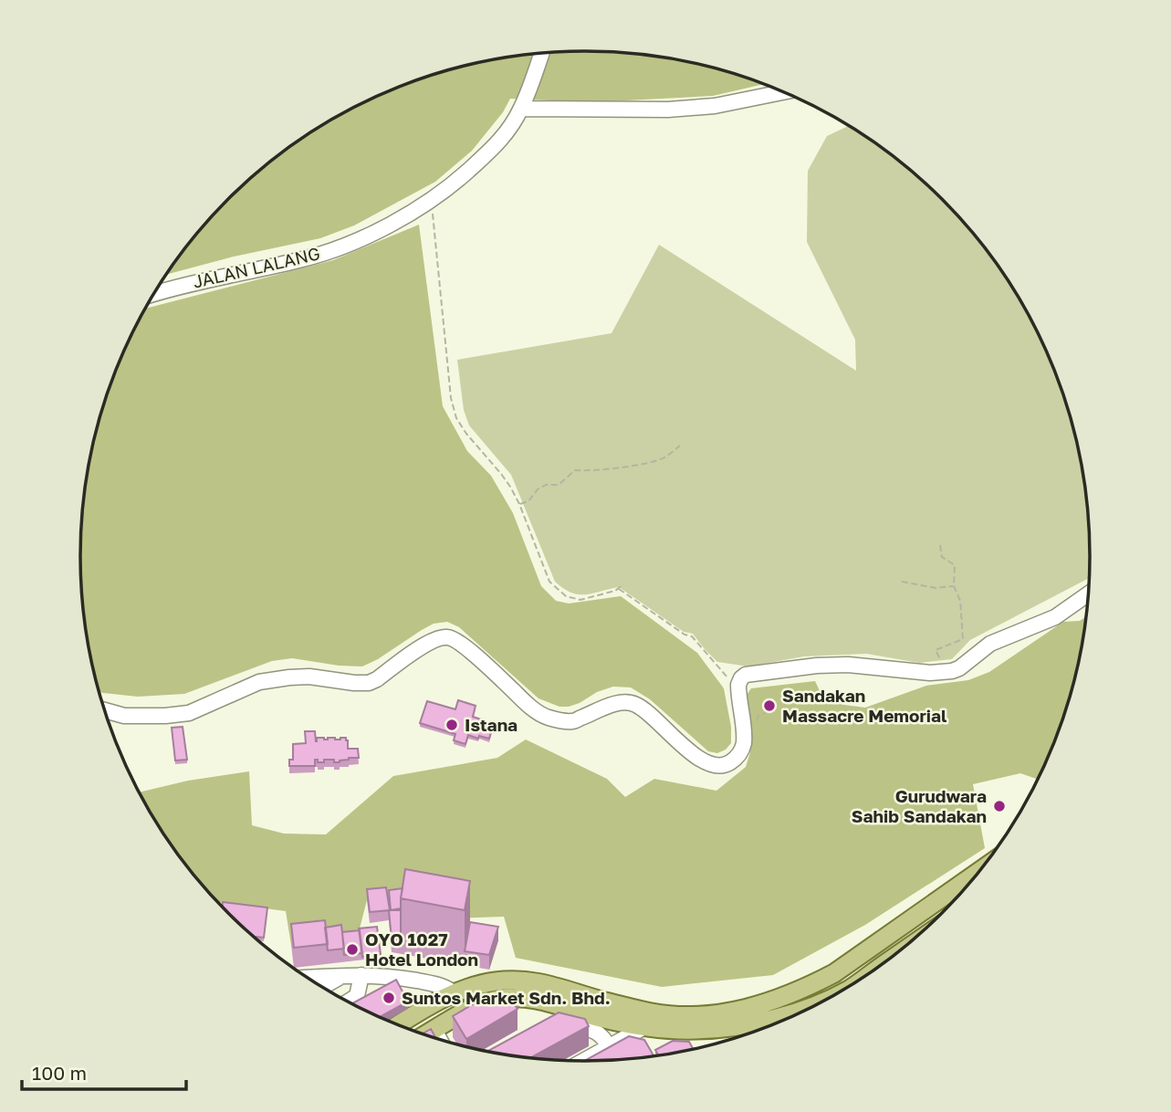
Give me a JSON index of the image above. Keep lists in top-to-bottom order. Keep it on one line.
{"streets":{"street":["JALAN LALANG"]},"places":["Sandakan Massacre Memorial","Istana","Gurudwara Sahib Sandakan","OYO 1027 Hotel London","Suntos Market Sdn. Bhd."],"scale_bar":"100 m"}
